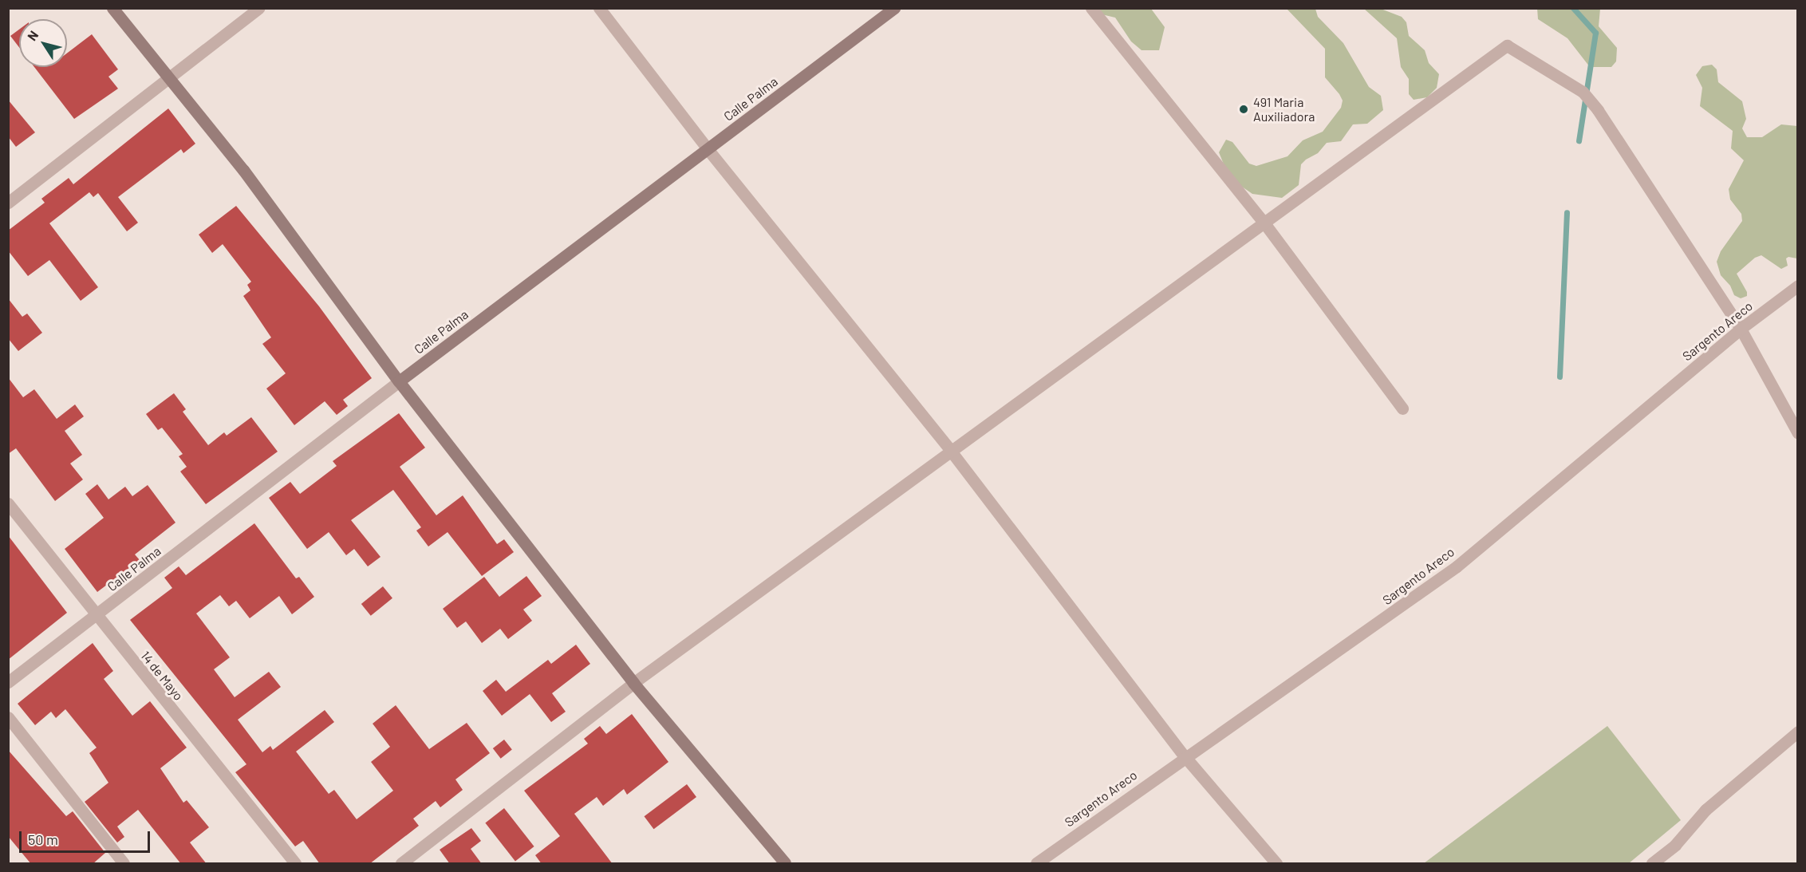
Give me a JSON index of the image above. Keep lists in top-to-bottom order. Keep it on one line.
{"streets":{"street":["Calle Palma","Sargento Areco","14 de Mayo"]},"crossings":[["Calle Palma","14 de Mayo"]],"places":["491 Maria Auxiliadora"],"scale_bar":"50 m","north":"top left"}
